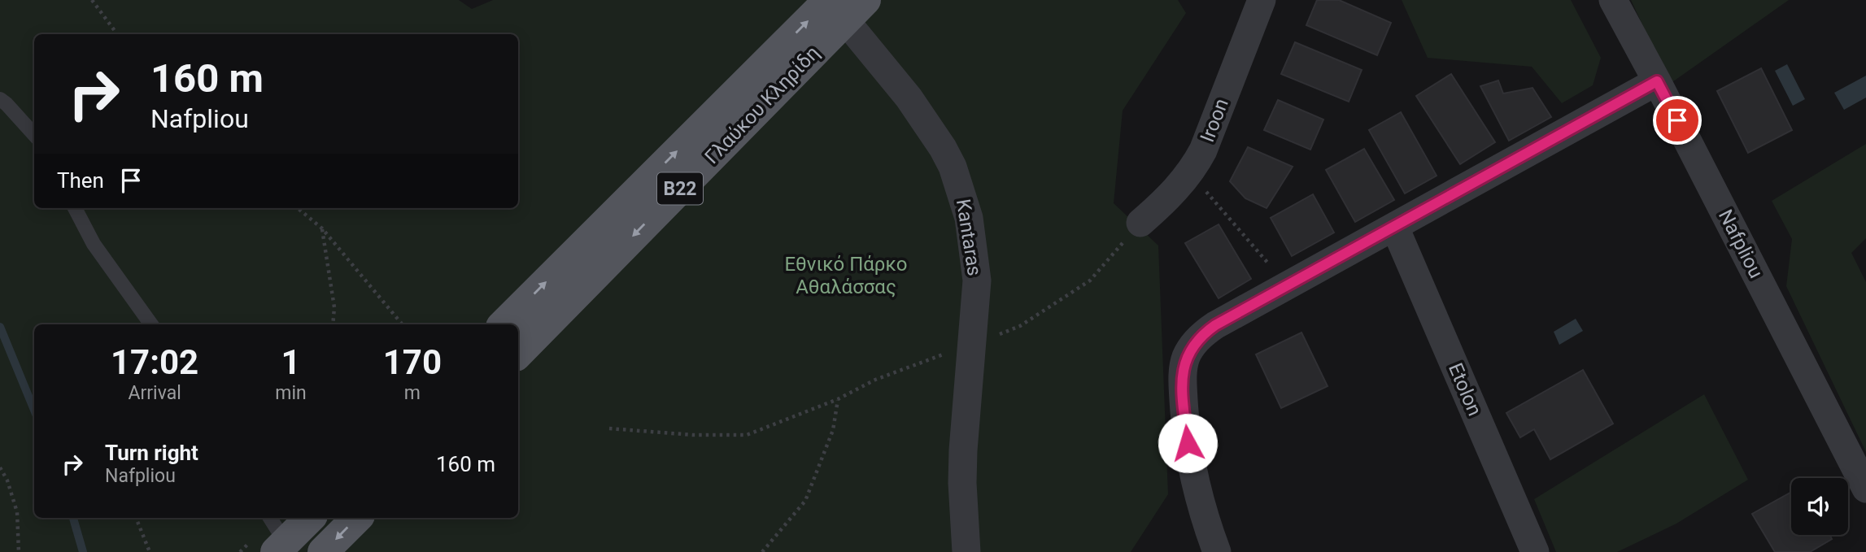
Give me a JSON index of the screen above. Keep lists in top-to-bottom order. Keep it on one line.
{"streets":{"main road":["Γλαύκου Κληρίδη","B22"],"street":["Iroon","Kantaras","Nafpliou","Etolon"]},"crossings":[["Γλαύκου Κληρίδη","Kantaras"]],"parks":["Εθνικό Πάρκο Αθαλάσσας"],"page":{"turn":["160 m","Nafpliou"],"then":"Then","eta":["17:02","Arrival","1","min","170","m"],"list":[{"name":"Turn right","note":"Nafpliou","value":"160 m"}]}}
